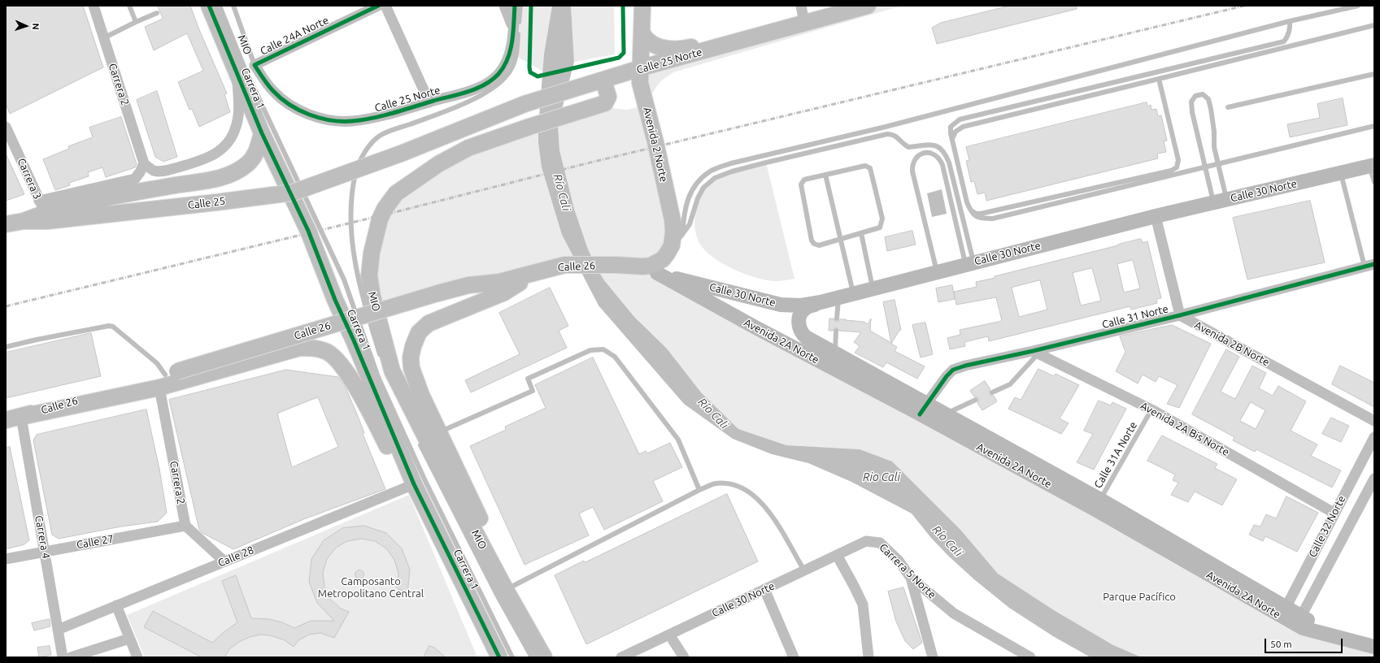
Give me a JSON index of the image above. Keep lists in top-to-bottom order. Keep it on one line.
{"streets":{"main road":["Calle 25 Norte","Carrera 1","Avenida 2 Norte","Calle 30 Norte","Calle 25","Calle 26","Avenida 2A Norte"],"street":["Calle 24A Norte","Carrera 2","Carrera 3","Calle 31 Norte","Avenida 2B Norte","Avenida 2A Bis Norte","Calle 32 Norte","Carrera 4","Calle 27","Calle 28","Carrera 5 Norte"],"lane":["MIO","Calle 31A Norte"]},"crossings":[["Calle 24A Norte","Carrera 1"],["Calle 25 Norte","Carrera 1"],["Calle 25 Norte","Avenida 2 Norte"],["Calle 25 Norte","Calle 25"],["Carrera 2","Calle 26"],["Carrera 2","Calle 27"],["Carrera 1","Calle 28"],["Avenida 2 Norte","Calle 30 Norte"],["Avenida 2 Norte","Calle 26"],["Avenida 2 Norte","Avenida 2A Norte"],["Calle 30 Norte","Calle 26"],["Calle 30 Norte","Avenida 2A Norte"],["Calle 30 Norte","Carrera 5 Norte"],["Calle 26","Avenida 2A Norte"],["Calle 31 Norte","Avenida 2A Norte"],["Calle 31 Norte","Avenida 2B Norte"],["Calle 31 Norte","Avenida 2A Bis Norte"],["Avenida 2A Norte","Calle 31A Norte"],["Avenida 2A Norte","Calle 32 Norte"],["Avenida 2A Bis Norte","Calle 31A Norte"],["Avenida 2A Bis Norte","Calle 32 Norte"],["Carrera 4","Calle 27"],["Carrera 4","Calle 28"]],"water":["Río Cali","Rio Cali"],"parks":["Camposanto Metropolitano Central","Parque Pacífico"],"scale_bar":"50 m","north":"right"}
